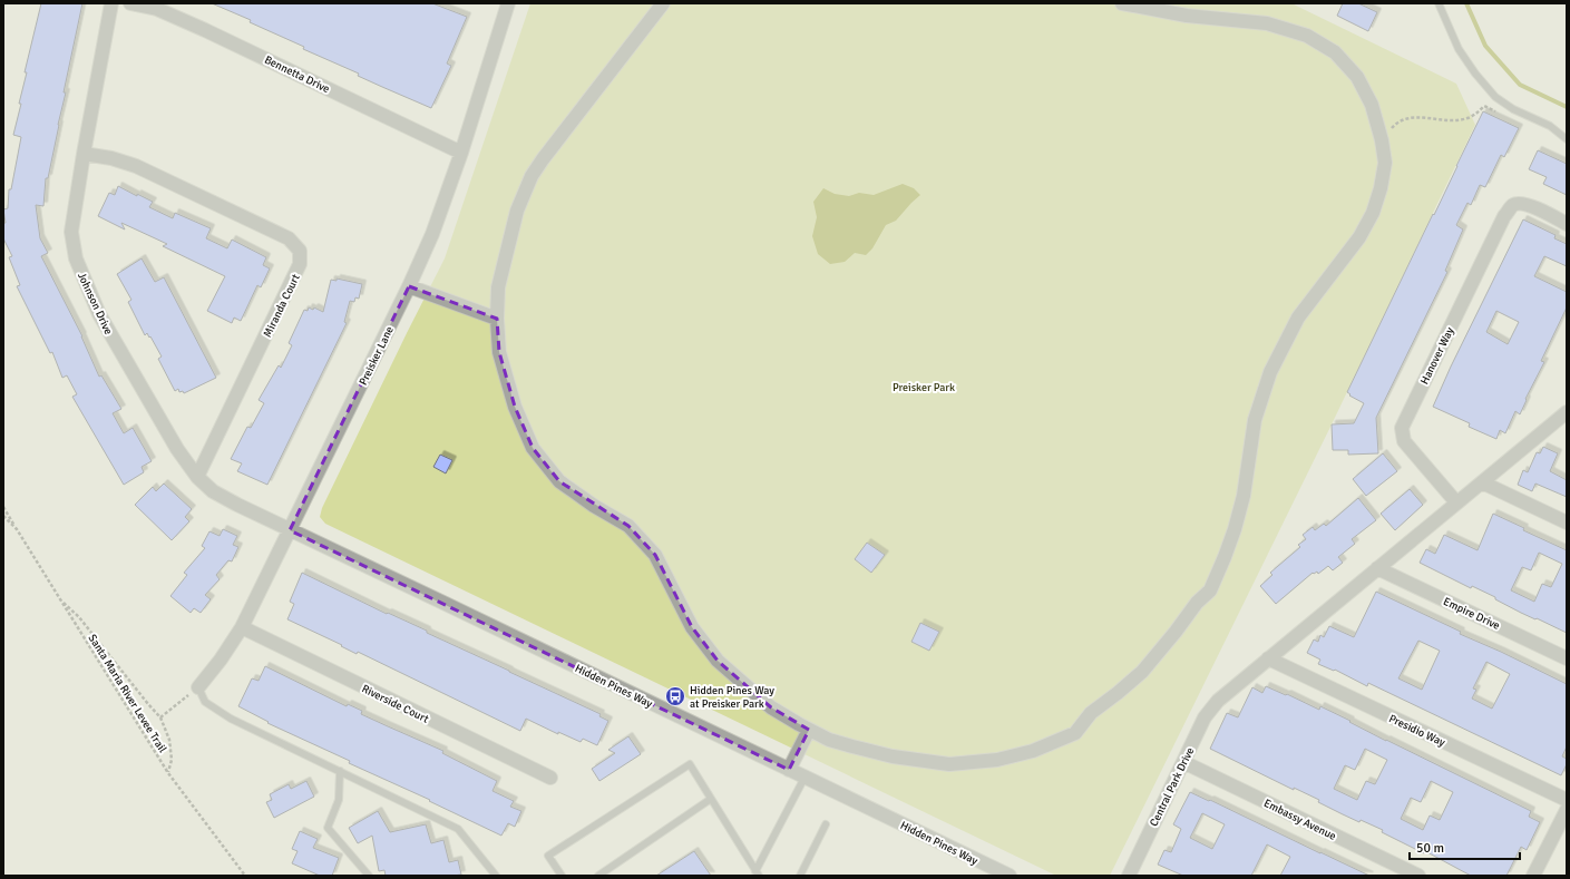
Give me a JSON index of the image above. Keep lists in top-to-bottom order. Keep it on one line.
{"streets":{"street":["Bennetta Drive","Johnson Drive","Miranda Court","Preisker Lane","Hanover Way","Empire Drive","Hidden Pines Way","Riverside Court","Presidio Way","Central Park Drive","Embassy Avenue"],"path":["Santa Maria River Levee Trail"]},"crossings":[["Bennetta Drive","Preisker Lane"],["Johnson Drive","Miranda Court"],["Johnson Drive","Preisker Lane"],["Johnson Drive","Hidden Pines Way"],["Preisker Lane","Hidden Pines Way"],["Preisker Lane","Riverside Court"],["Hanover Way","Central Park Drive"],["Empire Drive","Central Park Drive"],["Presidio Way","Central Park Drive"],["Central Park Drive","Embassy Avenue"]],"parks":["Preisker Park"],"places":{"bus stop":["Hidden Pines Way at Preisker Park"]},"scale_bar":"50 m"}
